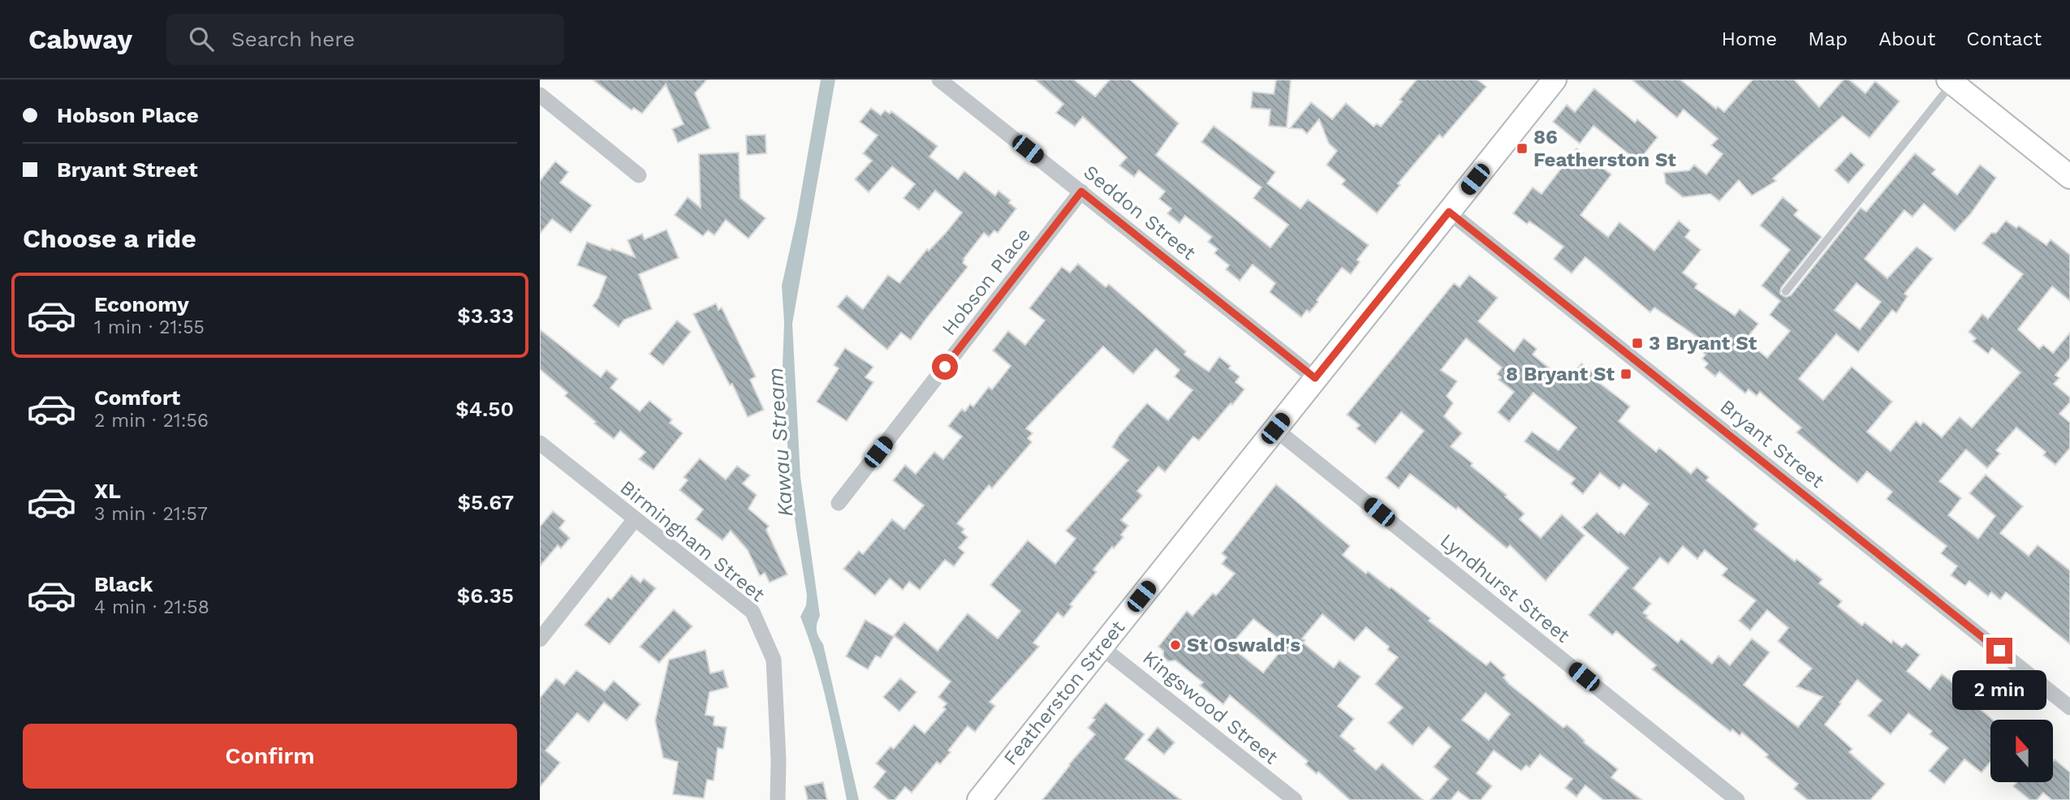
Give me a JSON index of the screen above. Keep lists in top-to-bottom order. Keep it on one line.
{"streets":{"main road":["Featherston Street"],"street":["Seddon Street","Hobson Place","Bryant Street","Birmingham Street","Lyndhurst Street","Kingswood Street"]},"crossings":[["Seddon Street","Hobson Place"],["Seddon Street","Featherston Street"],["Bryant Street","Featherston Street"],["Lyndhurst Street","Featherston Street"],["Featherston Street","Kingswood Street"]],"water":["Kawau Stream"],"places":{"transit":["86 Featherston St","3 Bryant St","8 Bryant St"],"other":["St Oswald's"]},"north":"top","page":{"header":"Cabway","search":"Search here","nav":["Home","Map","About","Contact"],"banner":["Hobson Place","Bryant Street"],"heading":"Choose a ride","list":[{"name":"Economy","note":"1 min · 21:55","value":"$3.33"},{"name":"Comfort","note":"2 min · 21:56","value":"$4.50"},{"name":"XL","note":"3 min · 21:57","value":"$5.67"},{"name":"Black","note":"4 min · 21:58","value":"$6.35"}],"bubble":"2 min","buttons":"Confirm"}}
